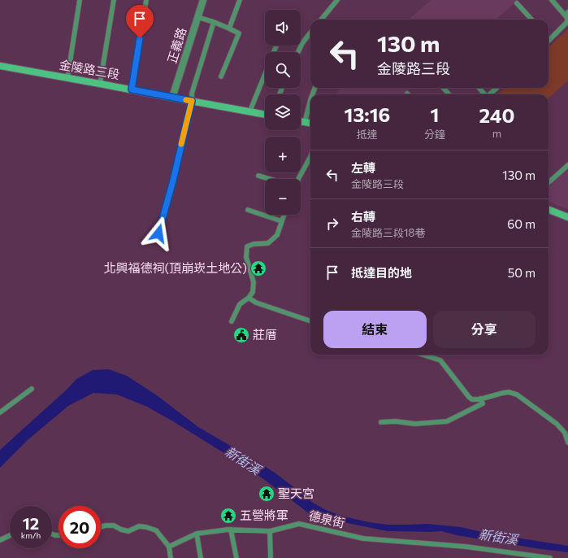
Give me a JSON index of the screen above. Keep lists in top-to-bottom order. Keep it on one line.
{"streets":{"main road":["金陵路三段"],"street":["正義路"],"lane":["德泉街"]},"crossings":[["正義路","金陵路三段"]],"water":["新街溪"],"places":{"temple":["北興福德祠(頂崩崁土地公)","聖天宮","五營將軍"],"public building":["莊厝"]},"page":{"map_buttons":["+","−"],"turn":["130 m","金陵路三段"],"eta":["13:16","抵達","1","分鐘","240","m"],"list":[{"name":"左轉","note":"金陵路三段","value":"130 m"},{"name":"右轉","note":"金陵路三段18巷","value":"60 m"},{"name":"抵達目的地","value":"50 m"}],"buttons":["結束","分享"],"speed":"12 km/h","limit":"20"}}
